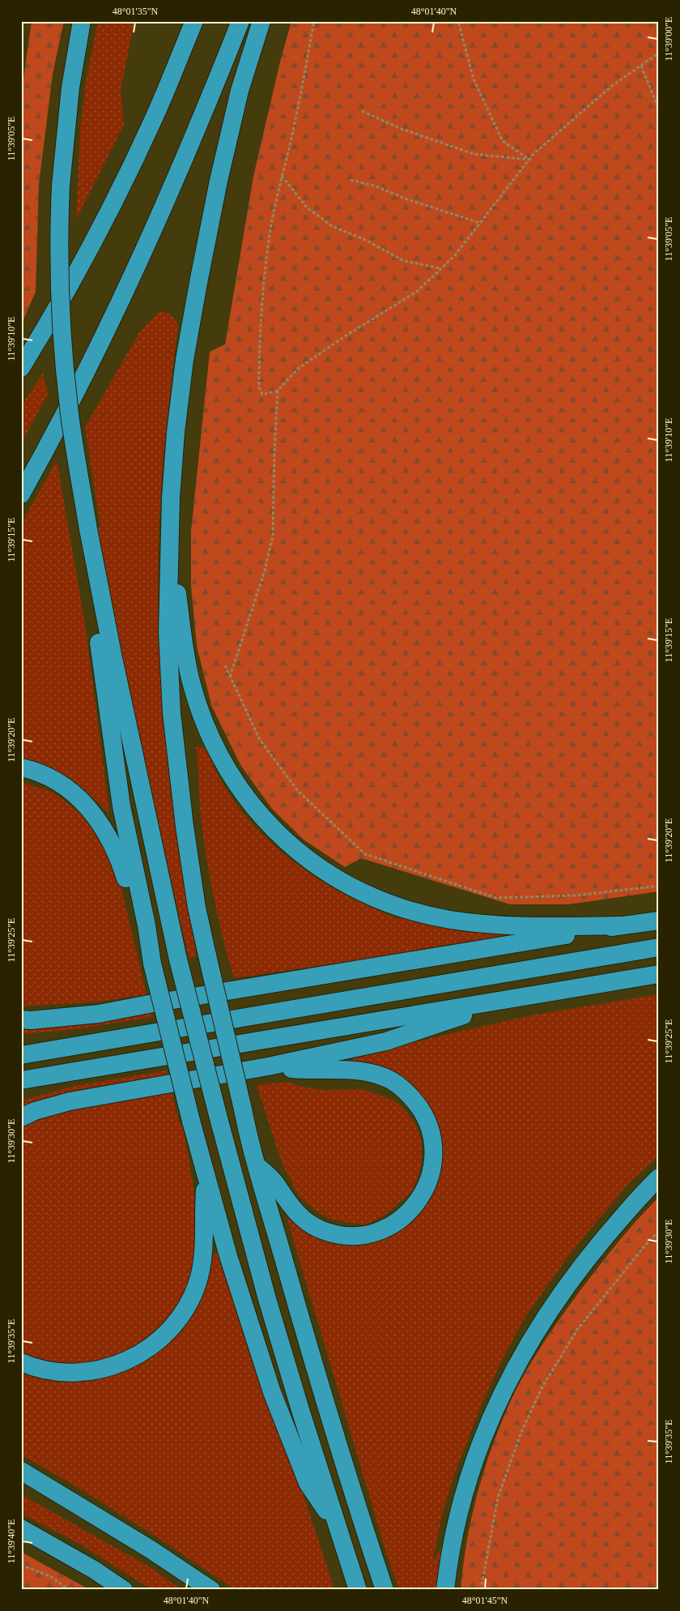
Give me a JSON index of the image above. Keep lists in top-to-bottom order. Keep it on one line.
{"coordinates":["48°01'35\"N","48°01'40\"N","11°39'00\"E","11°39'05\"E","11°39'10\"E","11°39'15\"E","11°39'20\"E","11°39'25\"E","11°39'30\"E","11°39'35\"E","11°39'40\"E","48°01'45\"N"]}
